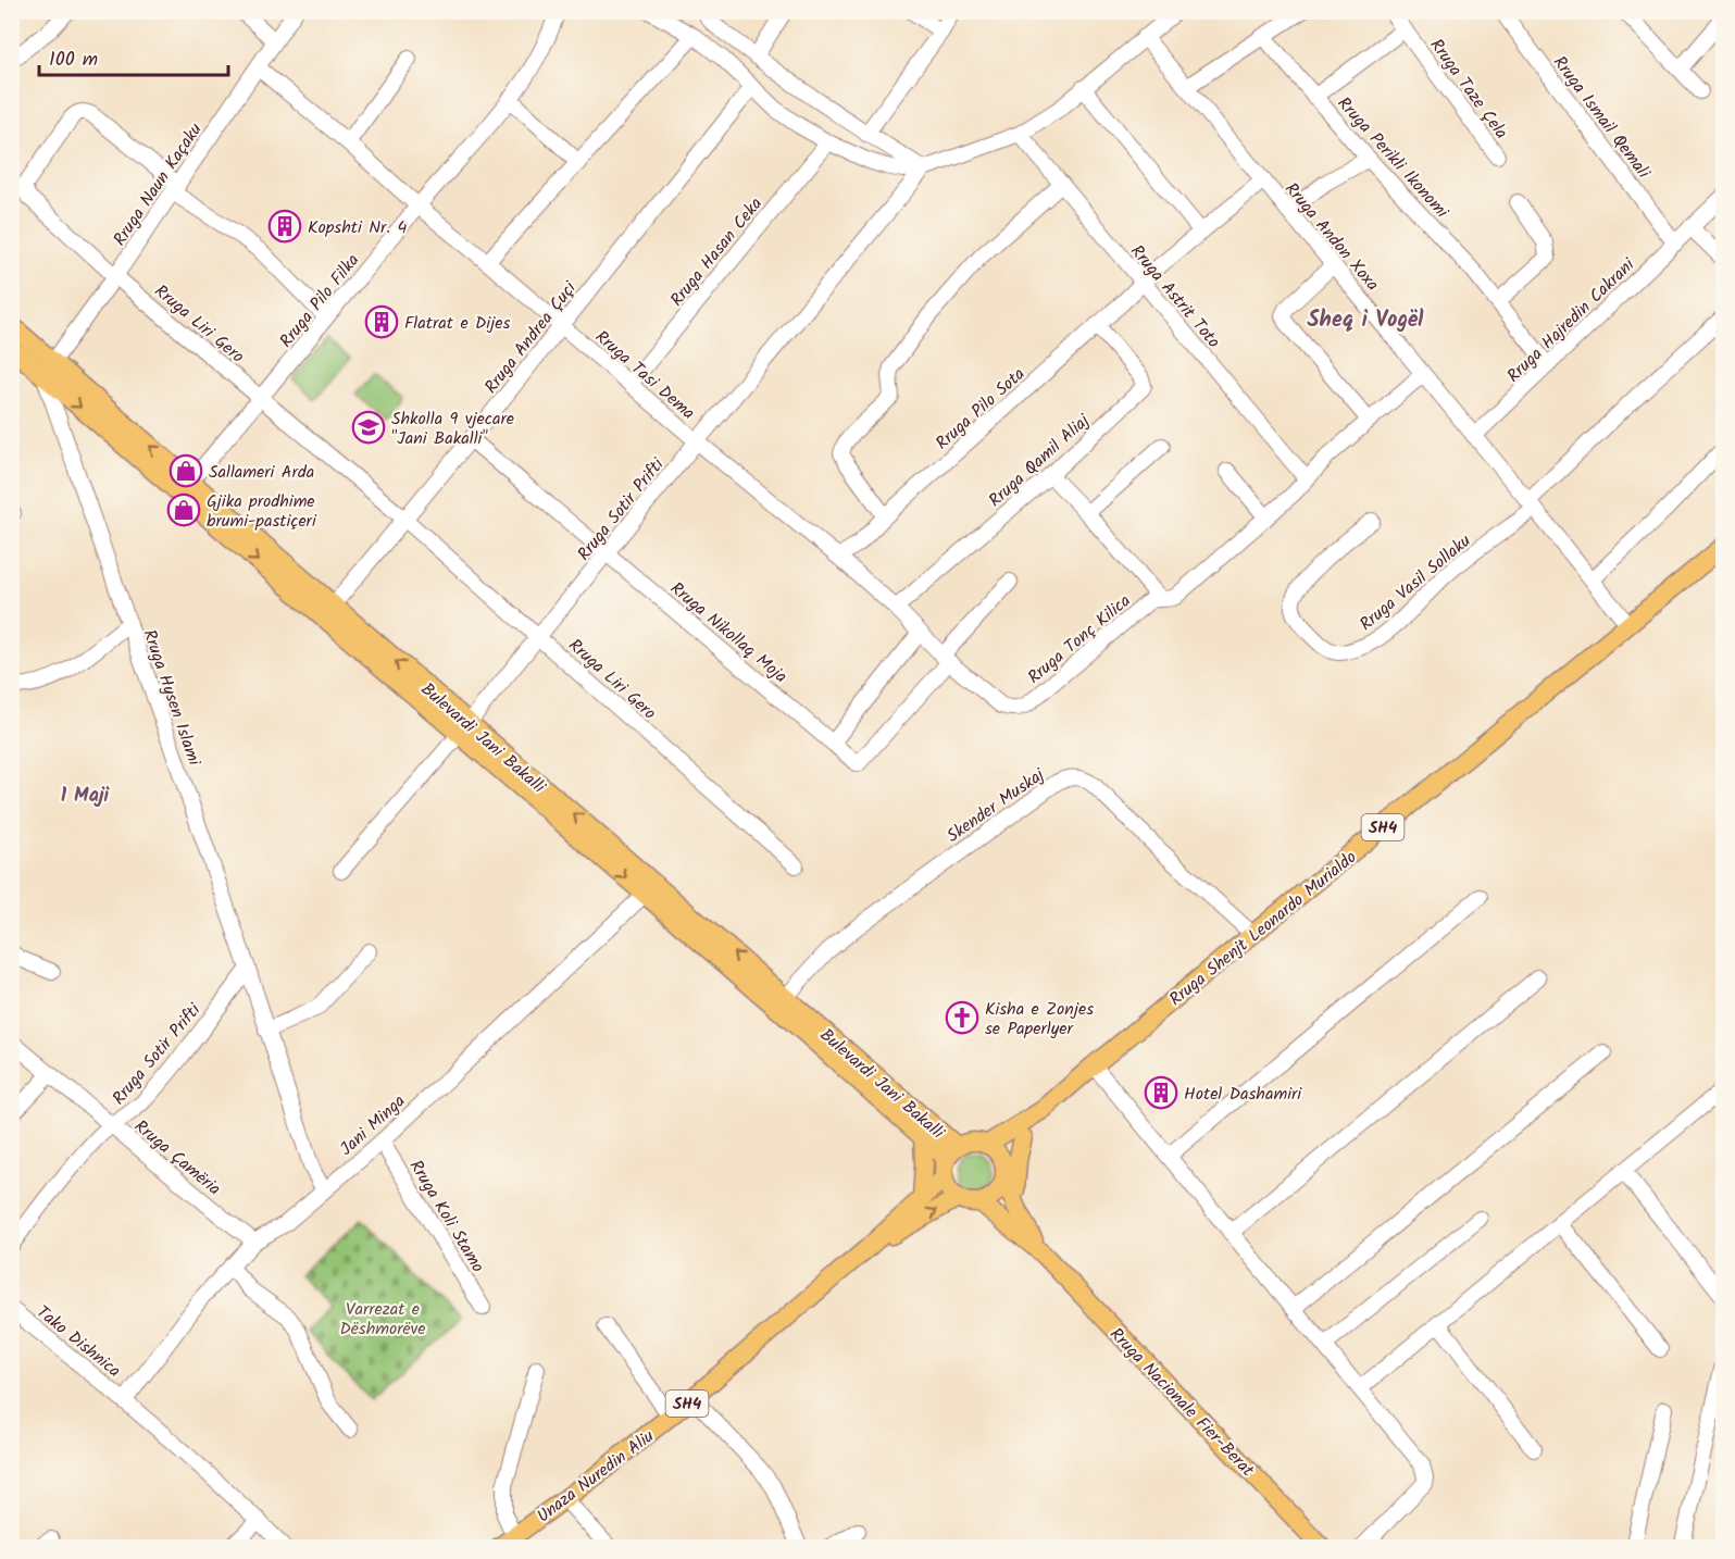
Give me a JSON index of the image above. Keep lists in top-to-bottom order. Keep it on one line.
{"streets":{"main road":["Bulevardi Jani Bakalli","SH4","Rruga Shenjt Leonardo Murialdo","Rruga Nacionale Fier-Berat","Unaza Nuredin Aliu"],"street":["Rruga Taze Çela","Rruga Ismail Qemali","Rruga Perikli Ikonomi","Rruga Naun Kaçaku","Rruga Andon Xoxa","Rruga Hasan Ceka","Rruga Astrit Toto","Rruga Pilo Filka","Rruga Hajredin Cakrani","Rruga Liri Gero","Rruga Andrea Çuçi","Rruga Tasi Dema","Rruga Pilo Sota","Rruga Qamil Aliaj","Rruga Sotir Prifti","Rruga Vasil Sollaku","Rruga Nikollaq Moja","Rruga Tonç Kilica","Rruga Hysen Islami","Skender Muskaj","Jani Minga","Rruga Çamëria","Rruga Koli Stamo","Tako Dishnica"]},"crossings":[["Rruga Ismail Qemali","Rruga Hajredin Cakrani"],["Rruga Perikli Ikonomi","Rruga Hajredin Cakrani"],["Rruga Naun Kaçaku","Rruga Liri Gero"],["Rruga Naun Kaçaku","Rruga Tasi Dema"],["Rruga Naun Kaçaku","Rruga Hysen Islami"],["Rruga Naun Kaçaku","Bulevardi Jani Bakalli"],["Rruga Andon Xoxa","Rruga Hajredin Cakrani"],["Rruga Andon Xoxa","Rruga Pilo Sota"],["Rruga Andon Xoxa","Rruga Vasil Sollaku"],["Rruga Andon Xoxa","Rruga Tonç Kilica"],["Rruga Andon Xoxa","Rruga Shenjt Leonardo Murialdo"],["Rruga Hasan Ceka","Rruga Tasi Dema"],["Rruga Astrit Toto","Rruga Pilo Sota"],["Rruga Astrit Toto","Rruga Tonç Kilica"],["Rruga Pilo Filka","Rruga Liri Gero"],["Rruga Pilo Filka","Rruga Tasi Dema"],["Rruga Pilo Filka","Bulevardi Jani Bakalli"],["Rruga Liri Gero","Rruga Andrea Çuçi"],["Rruga Liri Gero","Rruga Sotir Prifti"],["Rruga Andrea Çuçi","Rruga Tasi Dema"],["Rruga Andrea Çuçi","Rruga Nikollaq Moja"],["Rruga Andrea Çuçi","Bulevardi Jani Bakalli"],["Rruga Tasi Dema","Rruga Pilo Sota"],["Rruga Tasi Dema","Rruga Qamil Aliaj"],["Rruga Tasi Dema","Rruga Sotir Prifti"],["Rruga Tasi Dema","Rruga Nikollaq Moja"],["Rruga Tasi Dema","Rruga Tonç Kilica"],["Rruga Pilo Sota","Rruga Qamil Aliaj"],["Rruga Sotir Prifti","Rruga Nikollaq Moja"],["Rruga Sotir Prifti","Rruga Hysen Islami"],["Rruga Sotir Prifti","Bulevardi Jani Bakalli"],["Rruga Sotir Prifti","Rruga Çamëria"],["Rruga Nikollaq Moja","Rruga Tonç Kilica"],["Rruga Hysen Islami","Bulevardi Jani Bakalli"],["Rruga Hysen Islami","Jani Minga"],["Bulevardi Jani Bakalli","Skender Muskaj"],["Bulevardi Jani Bakalli","SH4"],["Bulevardi Jani Bakalli","Rruga Shenjt Leonardo Murialdo"],["Bulevardi Jani Bakalli","Jani Minga"],["Bulevardi Jani Bakalli","Rruga Nacionale Fier-Berat"],["Bulevardi Jani Bakalli","Unaza Nuredin Aliu"],["Skender Muskaj","Rruga Shenjt Leonardo Murialdo"],["SH4","Rruga Shenjt Leonardo Murialdo"],["SH4","Rruga Nacionale Fier-Berat"],["SH4","Unaza Nuredin Aliu"],["Rruga Shenjt Leonardo Murialdo","Rruga Nacionale Fier-Berat"],["Rruga Shenjt Leonardo Murialdo","Unaza Nuredin Aliu"],["Jani Minga","Rruga Çamëria"],["Jani Minga","Rruga Koli Stamo"],["Jani Minga","Tako Dishnica"],["Rruga Nacionale Fier-Berat","Unaza Nuredin Aliu"]],"districts":["Sheq i Vogël","1 Maji"],"parks":["Varrezat e Dëshmorëve"],"places":{"building":["Kopshti Nr. 4","Flatrat e Dijes","Hotel Dashamiri"],"school or university":["Shkolla 9 vjecare \"Jani Bakalli\""],"shop":["Sallameri Arda","Gjika prodhime brumi-pastiçeri"],"church":["Kisha e Zonjes se Paperlyer"]},"scale_bar":"100 m"}
